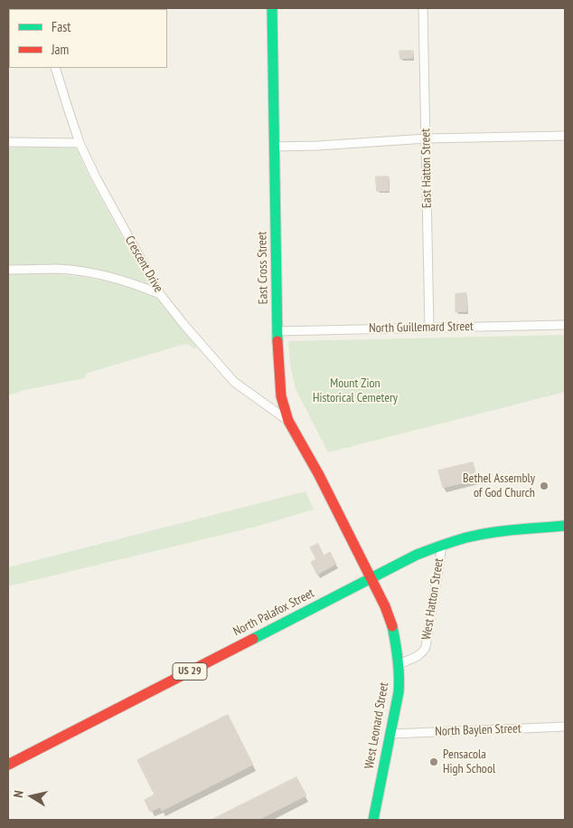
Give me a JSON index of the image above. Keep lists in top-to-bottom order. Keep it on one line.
{"streets":{"street":["East Hatton Street","Crescent Drive","East Cross Street","North Guillemard Street","West Hatton Street","North Palafox Street","US 29","West Leonard Street","North Baylen Street"]},"crossings":[["East Hatton Street","North Guillemard Street"],["Crescent Drive","East Cross Street"],["East Cross Street","North Guillemard Street"],["East Cross Street","West Leonard Street"],["West Hatton Street","North Palafox Street"],["West Hatton Street","West Leonard Street"],["North Palafox Street","West Leonard Street"],["West Leonard Street","North Baylen Street"]],"parks":["Mount Zion Historical Cemetery"],"places":["Bethel Assembly of God Church","Pensacola High School"],"legend":["Fast","Jam"],"north":"left"}
